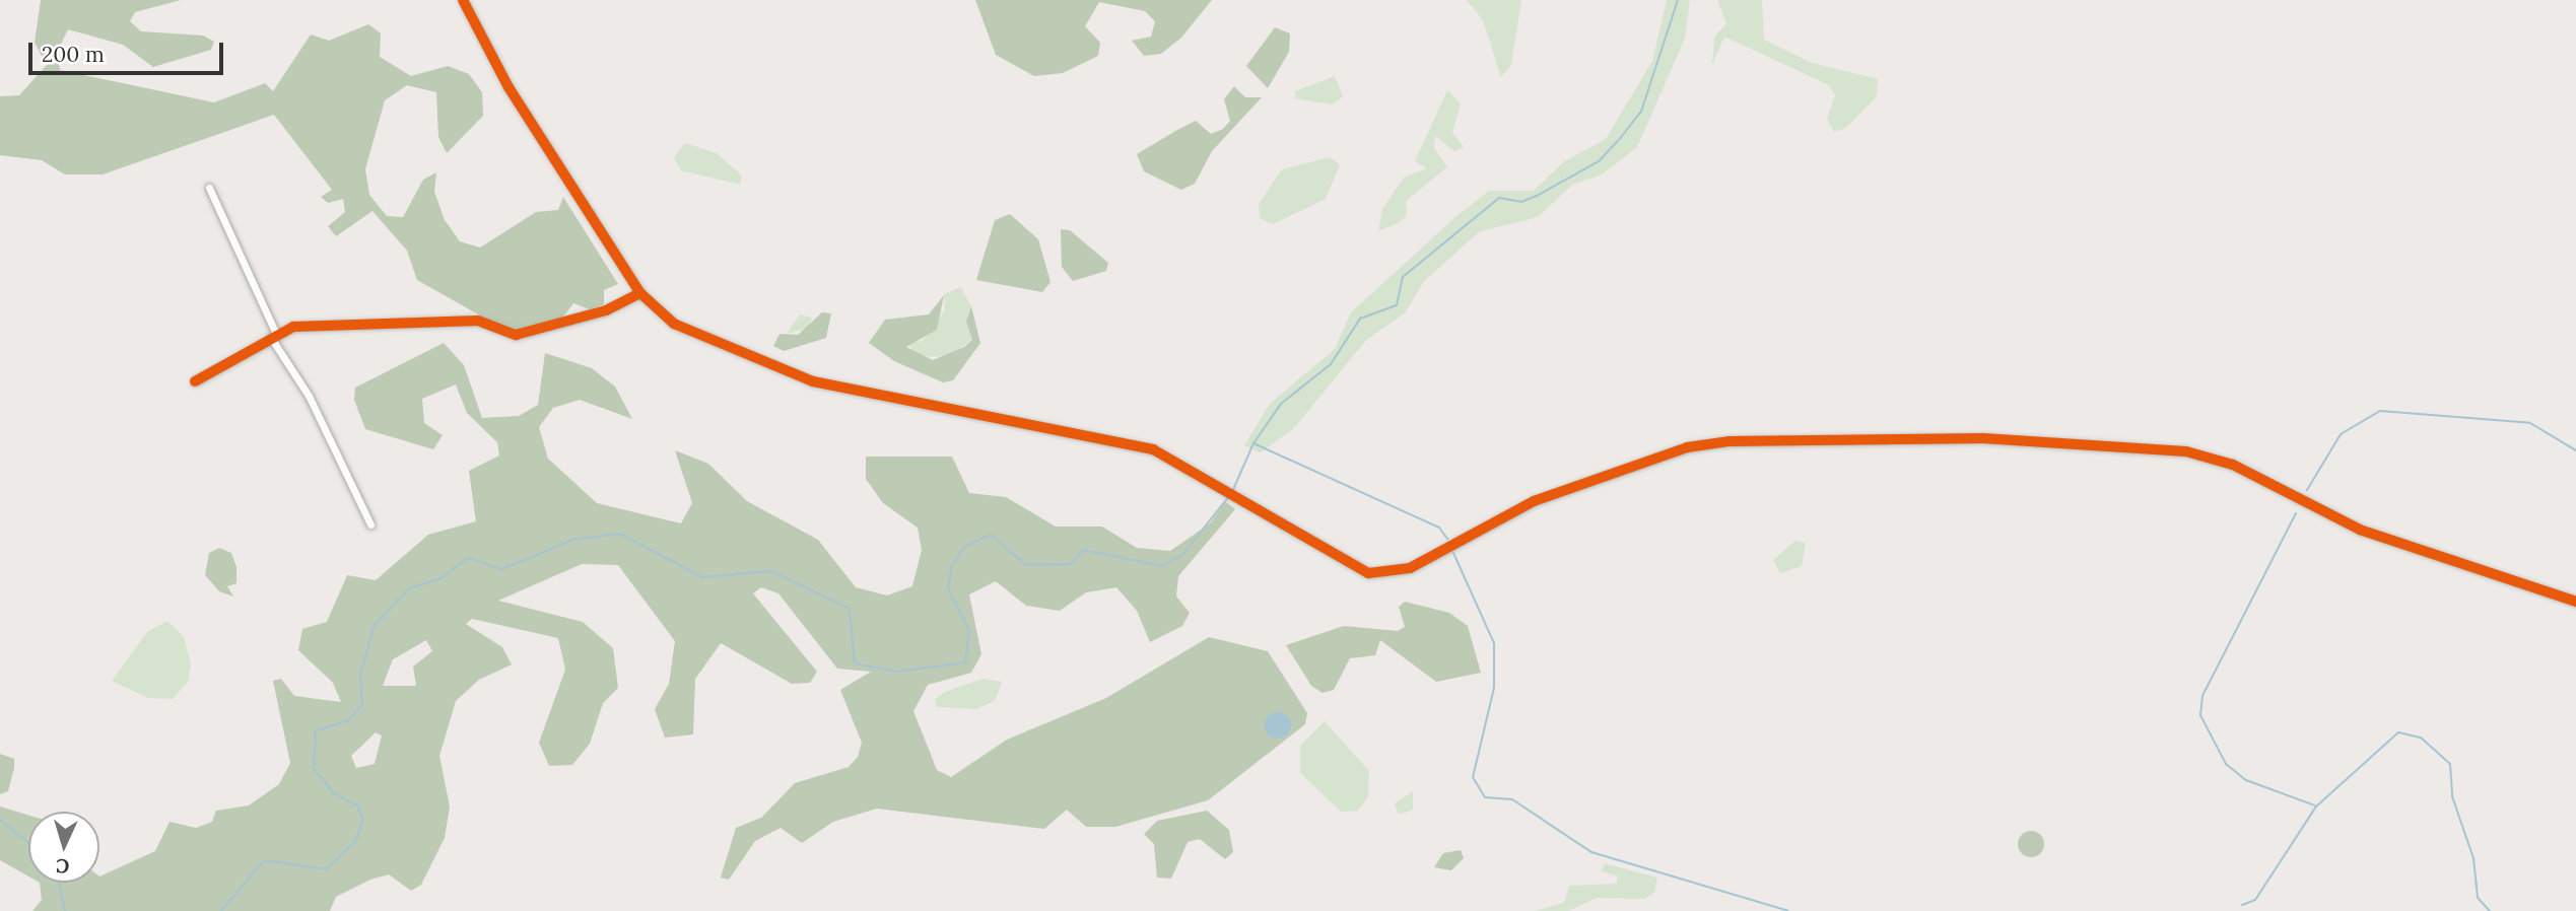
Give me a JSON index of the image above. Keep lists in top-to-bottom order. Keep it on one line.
{"scale_bar":"200 m","north":"bottom"}
